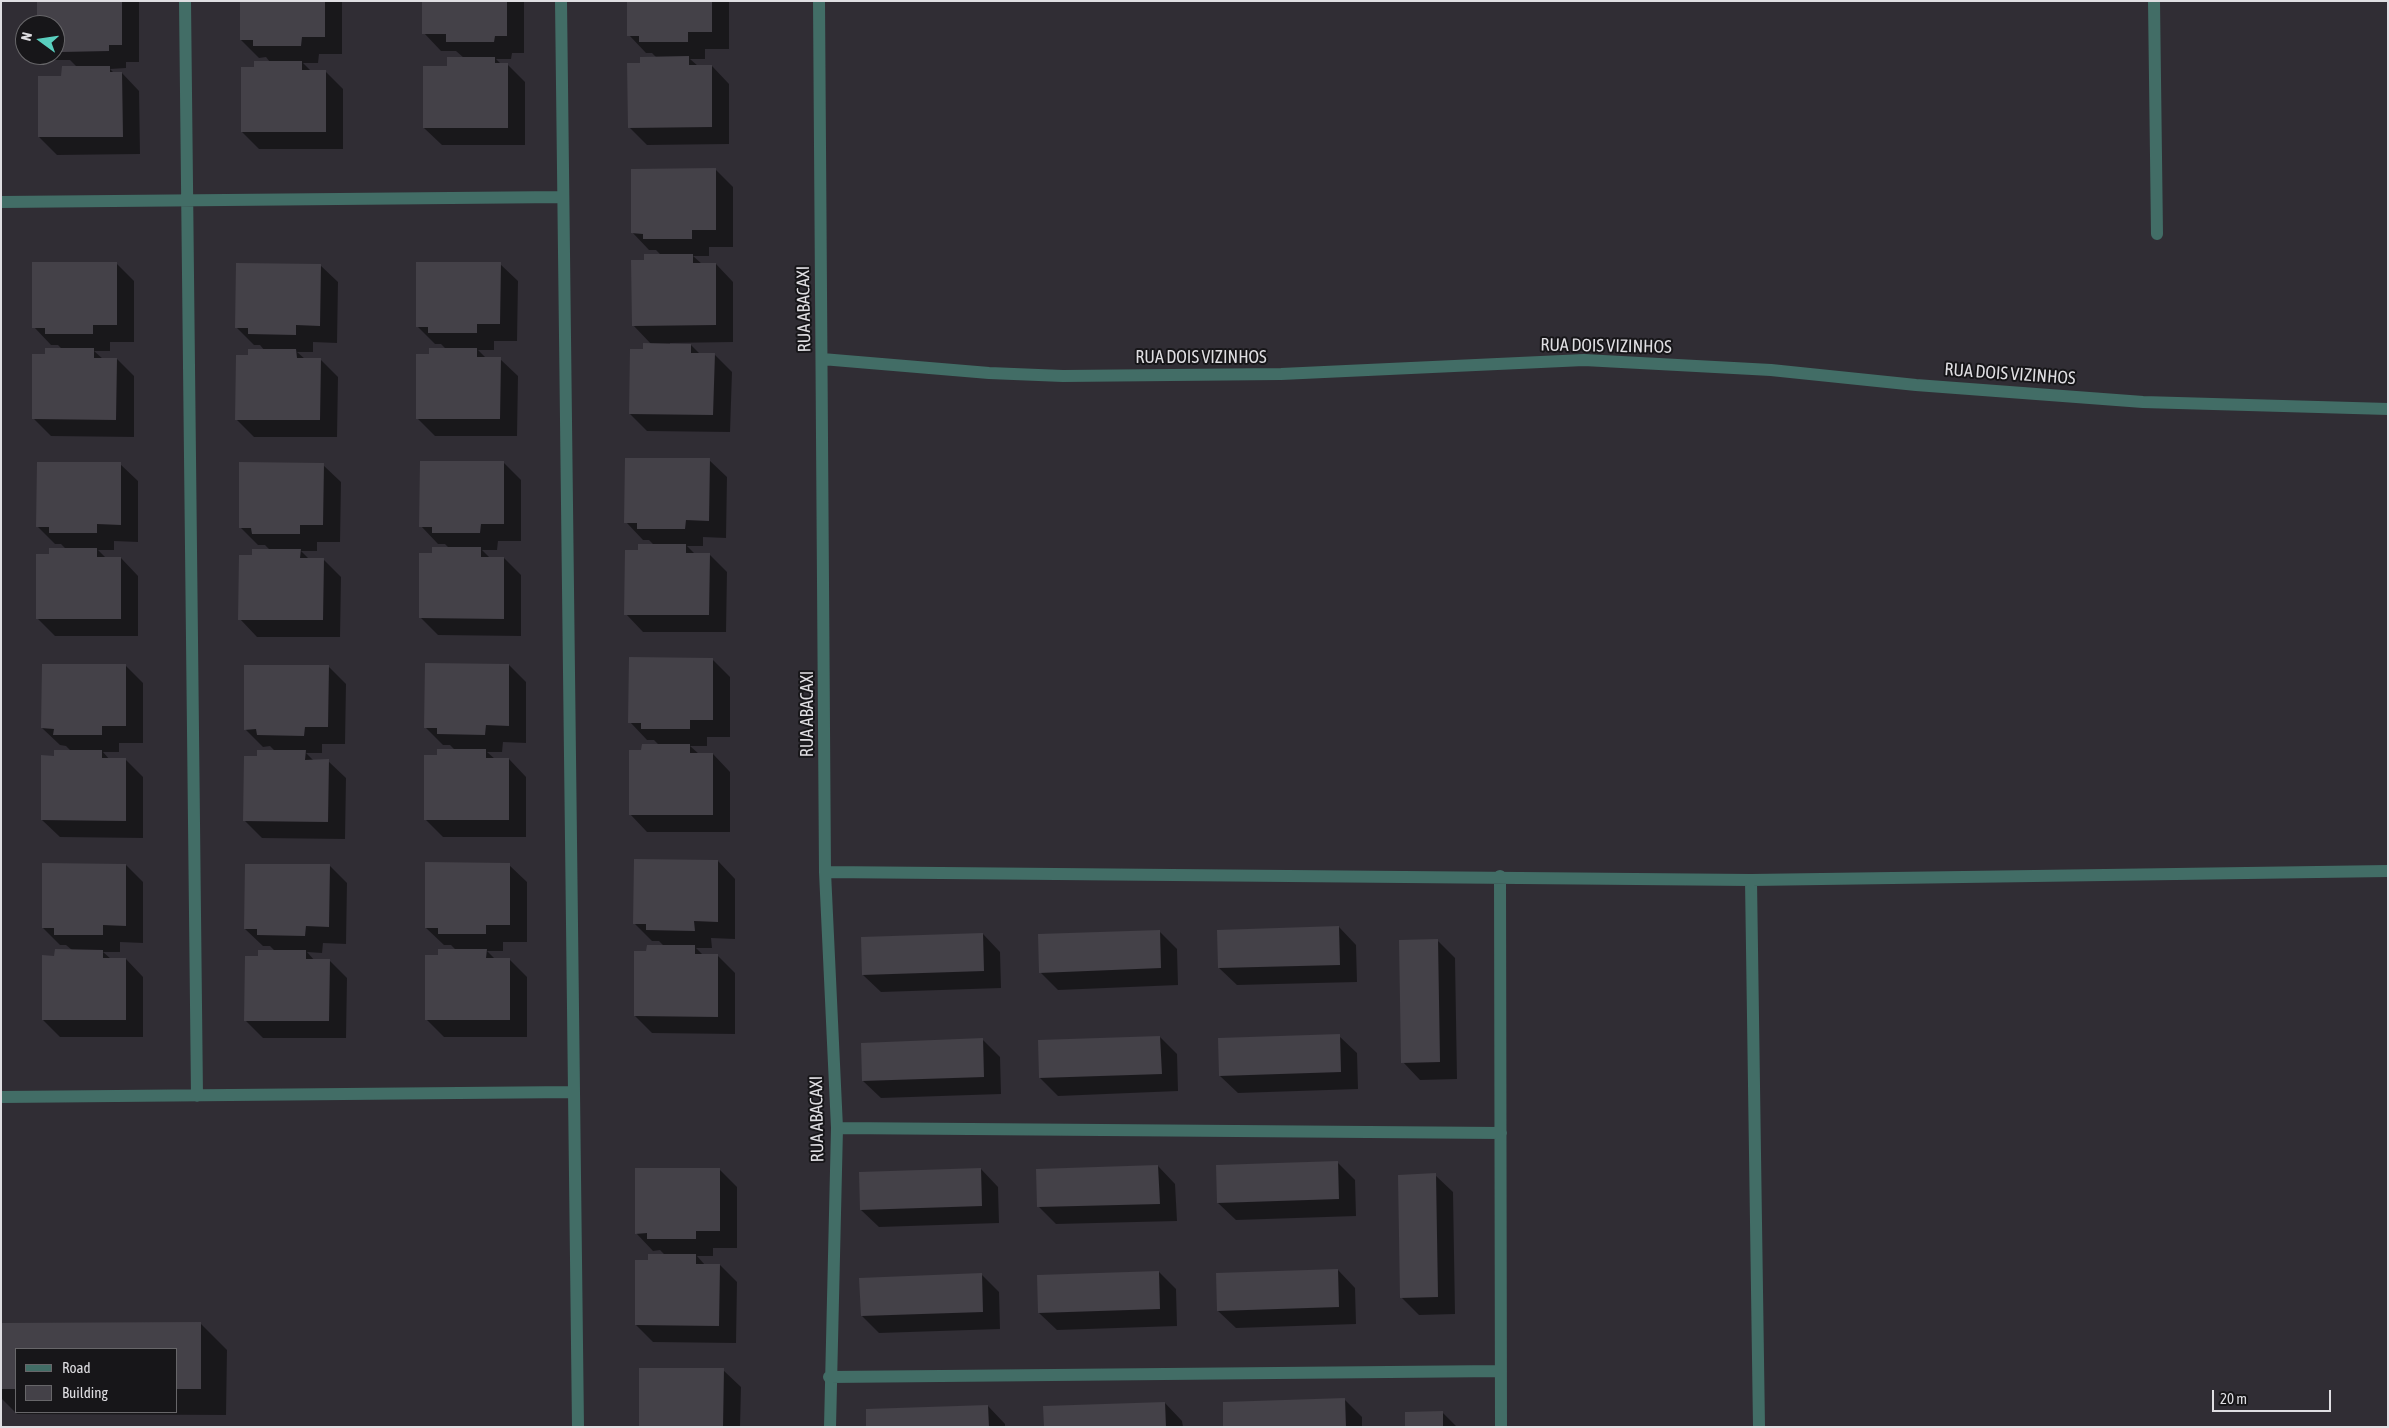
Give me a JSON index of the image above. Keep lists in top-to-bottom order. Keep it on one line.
{"streets":{"street":["RUA ABACAXI","RUA DOIS VIZINHOS"]},"crossings":[["RUA ABACAXI","RUA DOIS VIZINHOS"]],"legend":["Road","Building"],"scale_bar":"20 m","north":"left"}
